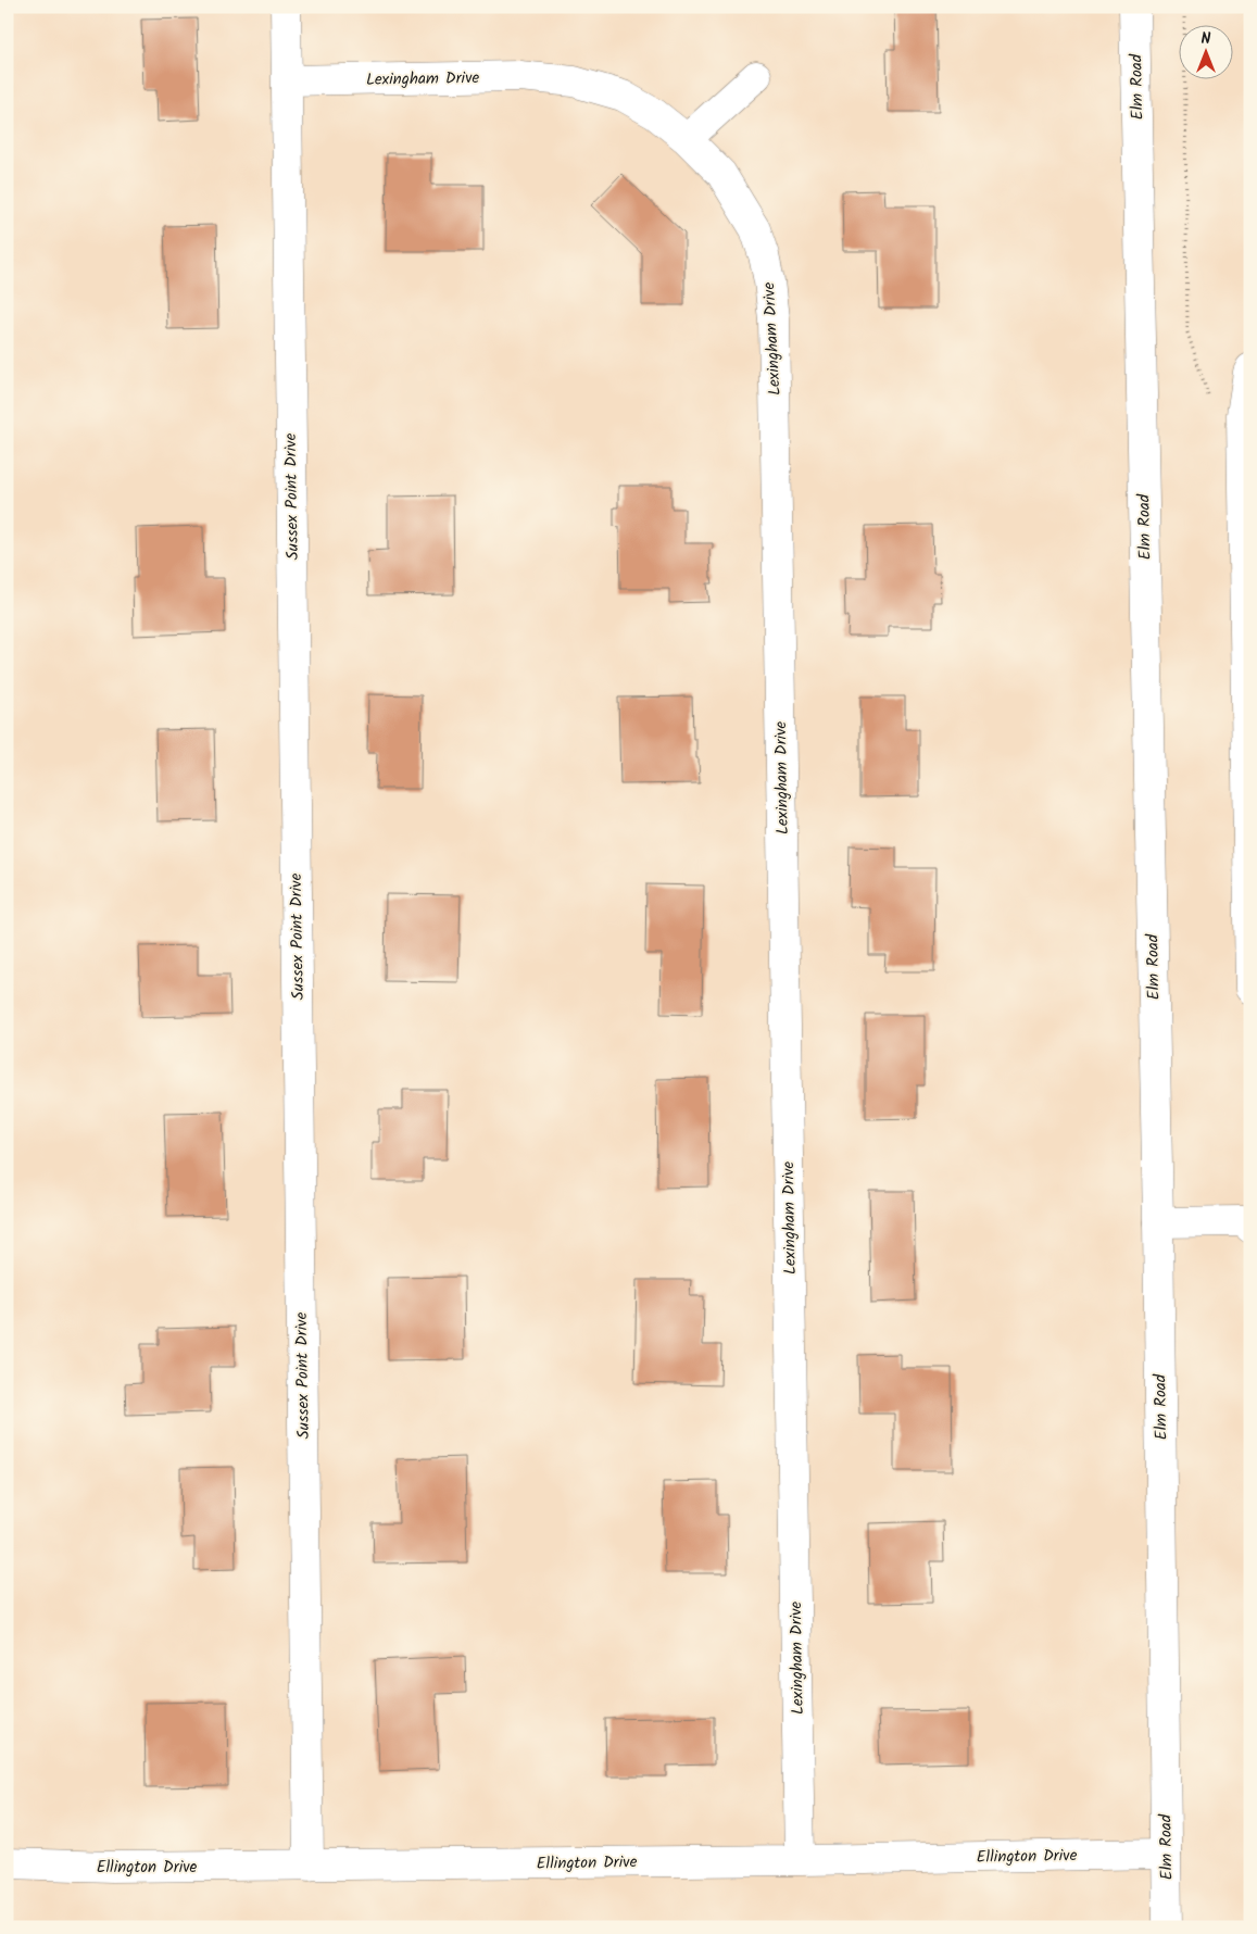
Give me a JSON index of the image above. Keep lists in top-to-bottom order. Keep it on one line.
{"streets":{"street":["Lexingham Drive","Elm Road","Sussex Point Drive","Ellington Drive"]},"crossings":[["Lexingham Drive","Sussex Point Drive"],["Lexingham Drive","Ellington Drive"],["Elm Road","Ellington Drive"],["Sussex Point Drive","Ellington Drive"]],"north":"top"}
